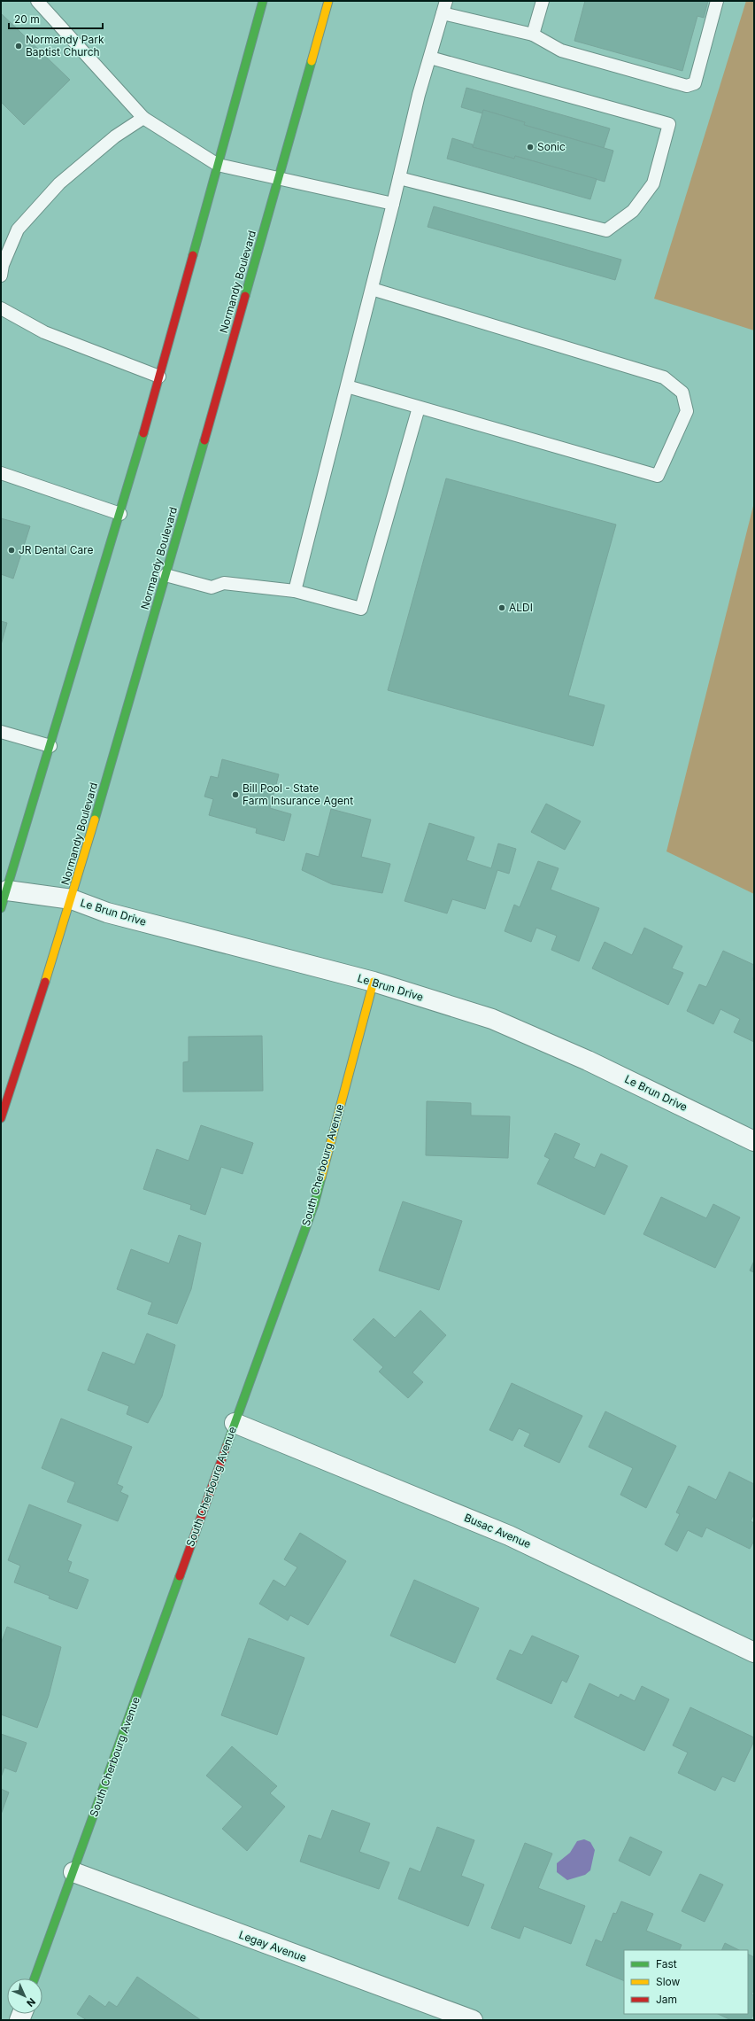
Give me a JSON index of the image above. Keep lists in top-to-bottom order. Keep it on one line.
{"streets":{"main road":["Normandy Boulevard","South Cherbourg Avenue"],"street":["Le Brun Drive","Busac Avenue","Legay Avenue"]},"crossings":[["Normandy Boulevard","Le Brun Drive"],["Le Brun Drive","South Cherbourg Avenue"],["South Cherbourg Avenue","Busac Avenue"],["South Cherbourg Avenue","Legay Avenue"]],"places":["Normandy Park Baptist Church","Sonic","JR Dental Care","ALDI","Bill Pool - State Farm Insurance Agent"],"legend":["Fast","Slow","Jam"],"scale_bar":"20 m","north":"bottom right"}
